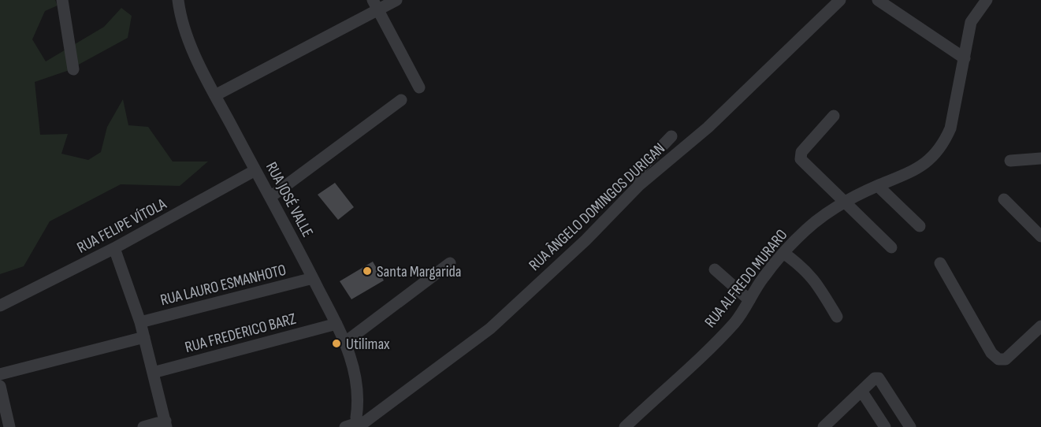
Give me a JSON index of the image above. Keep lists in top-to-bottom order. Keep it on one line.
{"streets":{"street":["RUA JOSÉ VALLE","RUA ÂNGELO DOMINGOS DURIGAN","RUA FELIPE VÍTOLA","RUA ALFREDO MURARO","RUA LAURO ESMANHOTO","RUA FREDERICO BARZ"]},"crossings":[["RUA JOSÉ VALLE","RUA ÂNGELO DOMINGOS DURIGAN"],["RUA JOSÉ VALLE","RUA FELIPE VÍTOLA"],["RUA JOSÉ VALLE","RUA LAURO ESMANHOTO"],["RUA JOSÉ VALLE","RUA FREDERICO BARZ"]],"places":["Santa Margarida","Utilimax"]}
